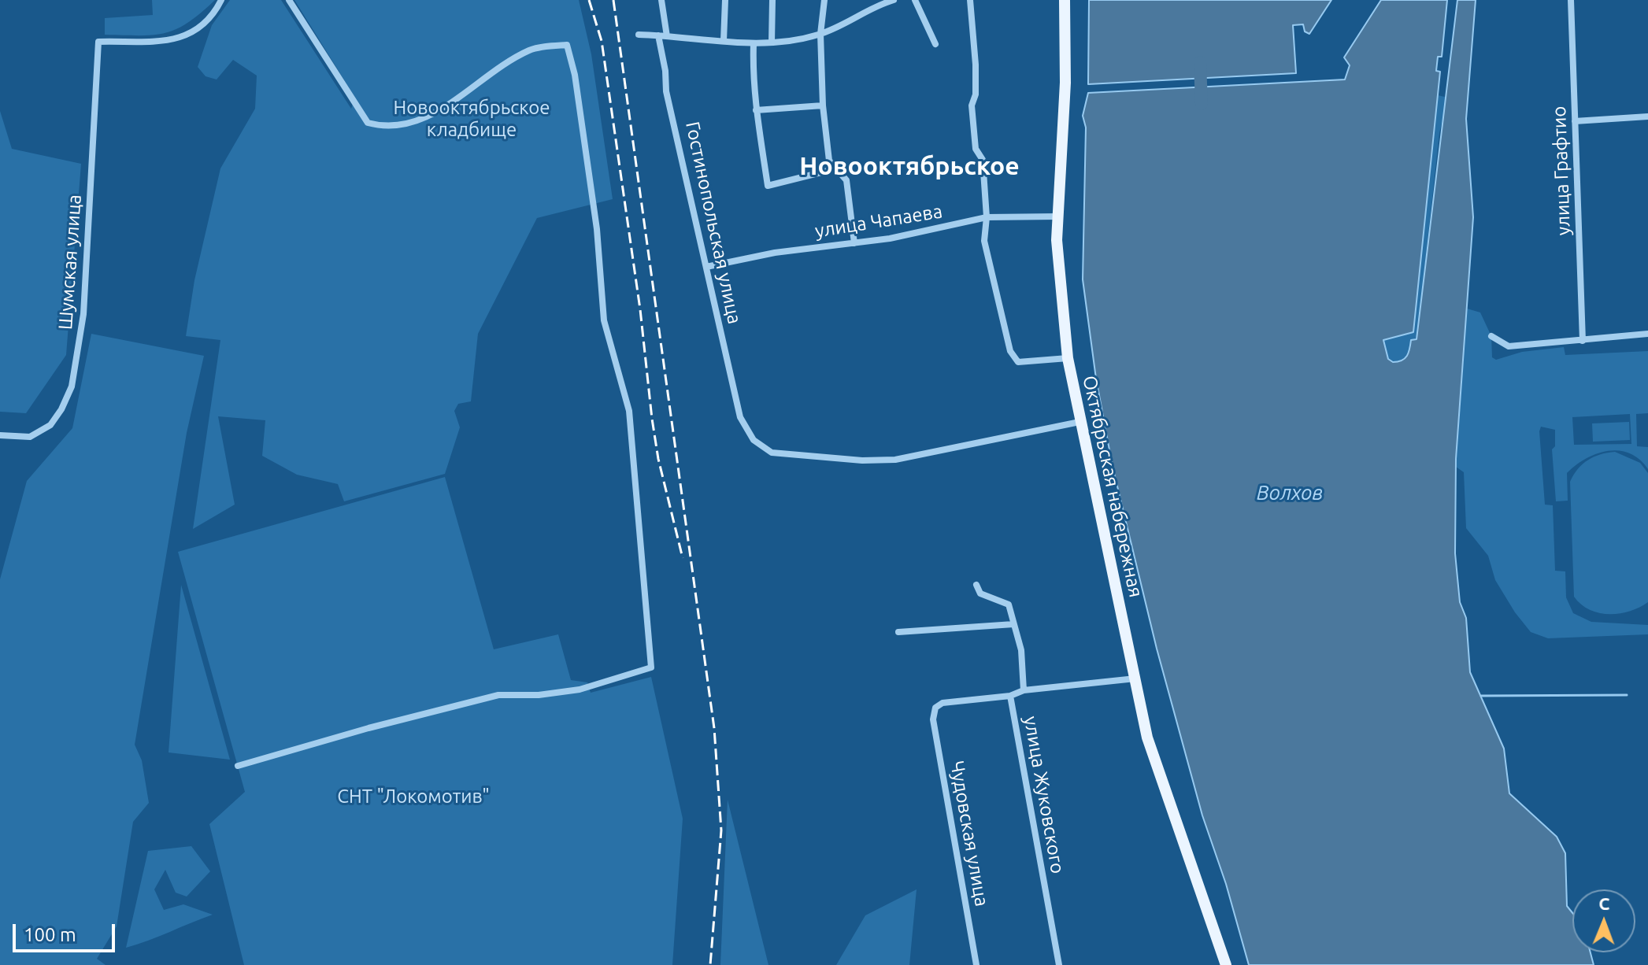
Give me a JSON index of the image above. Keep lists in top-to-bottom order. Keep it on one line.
{"streets":{"main road":["Октябрьская набережная"],"street":["улица Графтио","улица Чапаева","Гостинопольская улица","Шумская улица","улица Жуковского","Чудовская улица"]},"crossings":[["улица Чапаева","Гостинопольская улица"],["улица Чапаева","Октябрьская набережная"],["Гостинопольская улица","Октябрьская набережная"],["улица Жуковского","Чудовская улица"]],"districts":["Новооктябрьское"],"water":["Волхов"],"parks":["Новооктябрьское кладбище","СНТ \"Локомотив\""],"scale_bar":"100 m","north":"top"}
